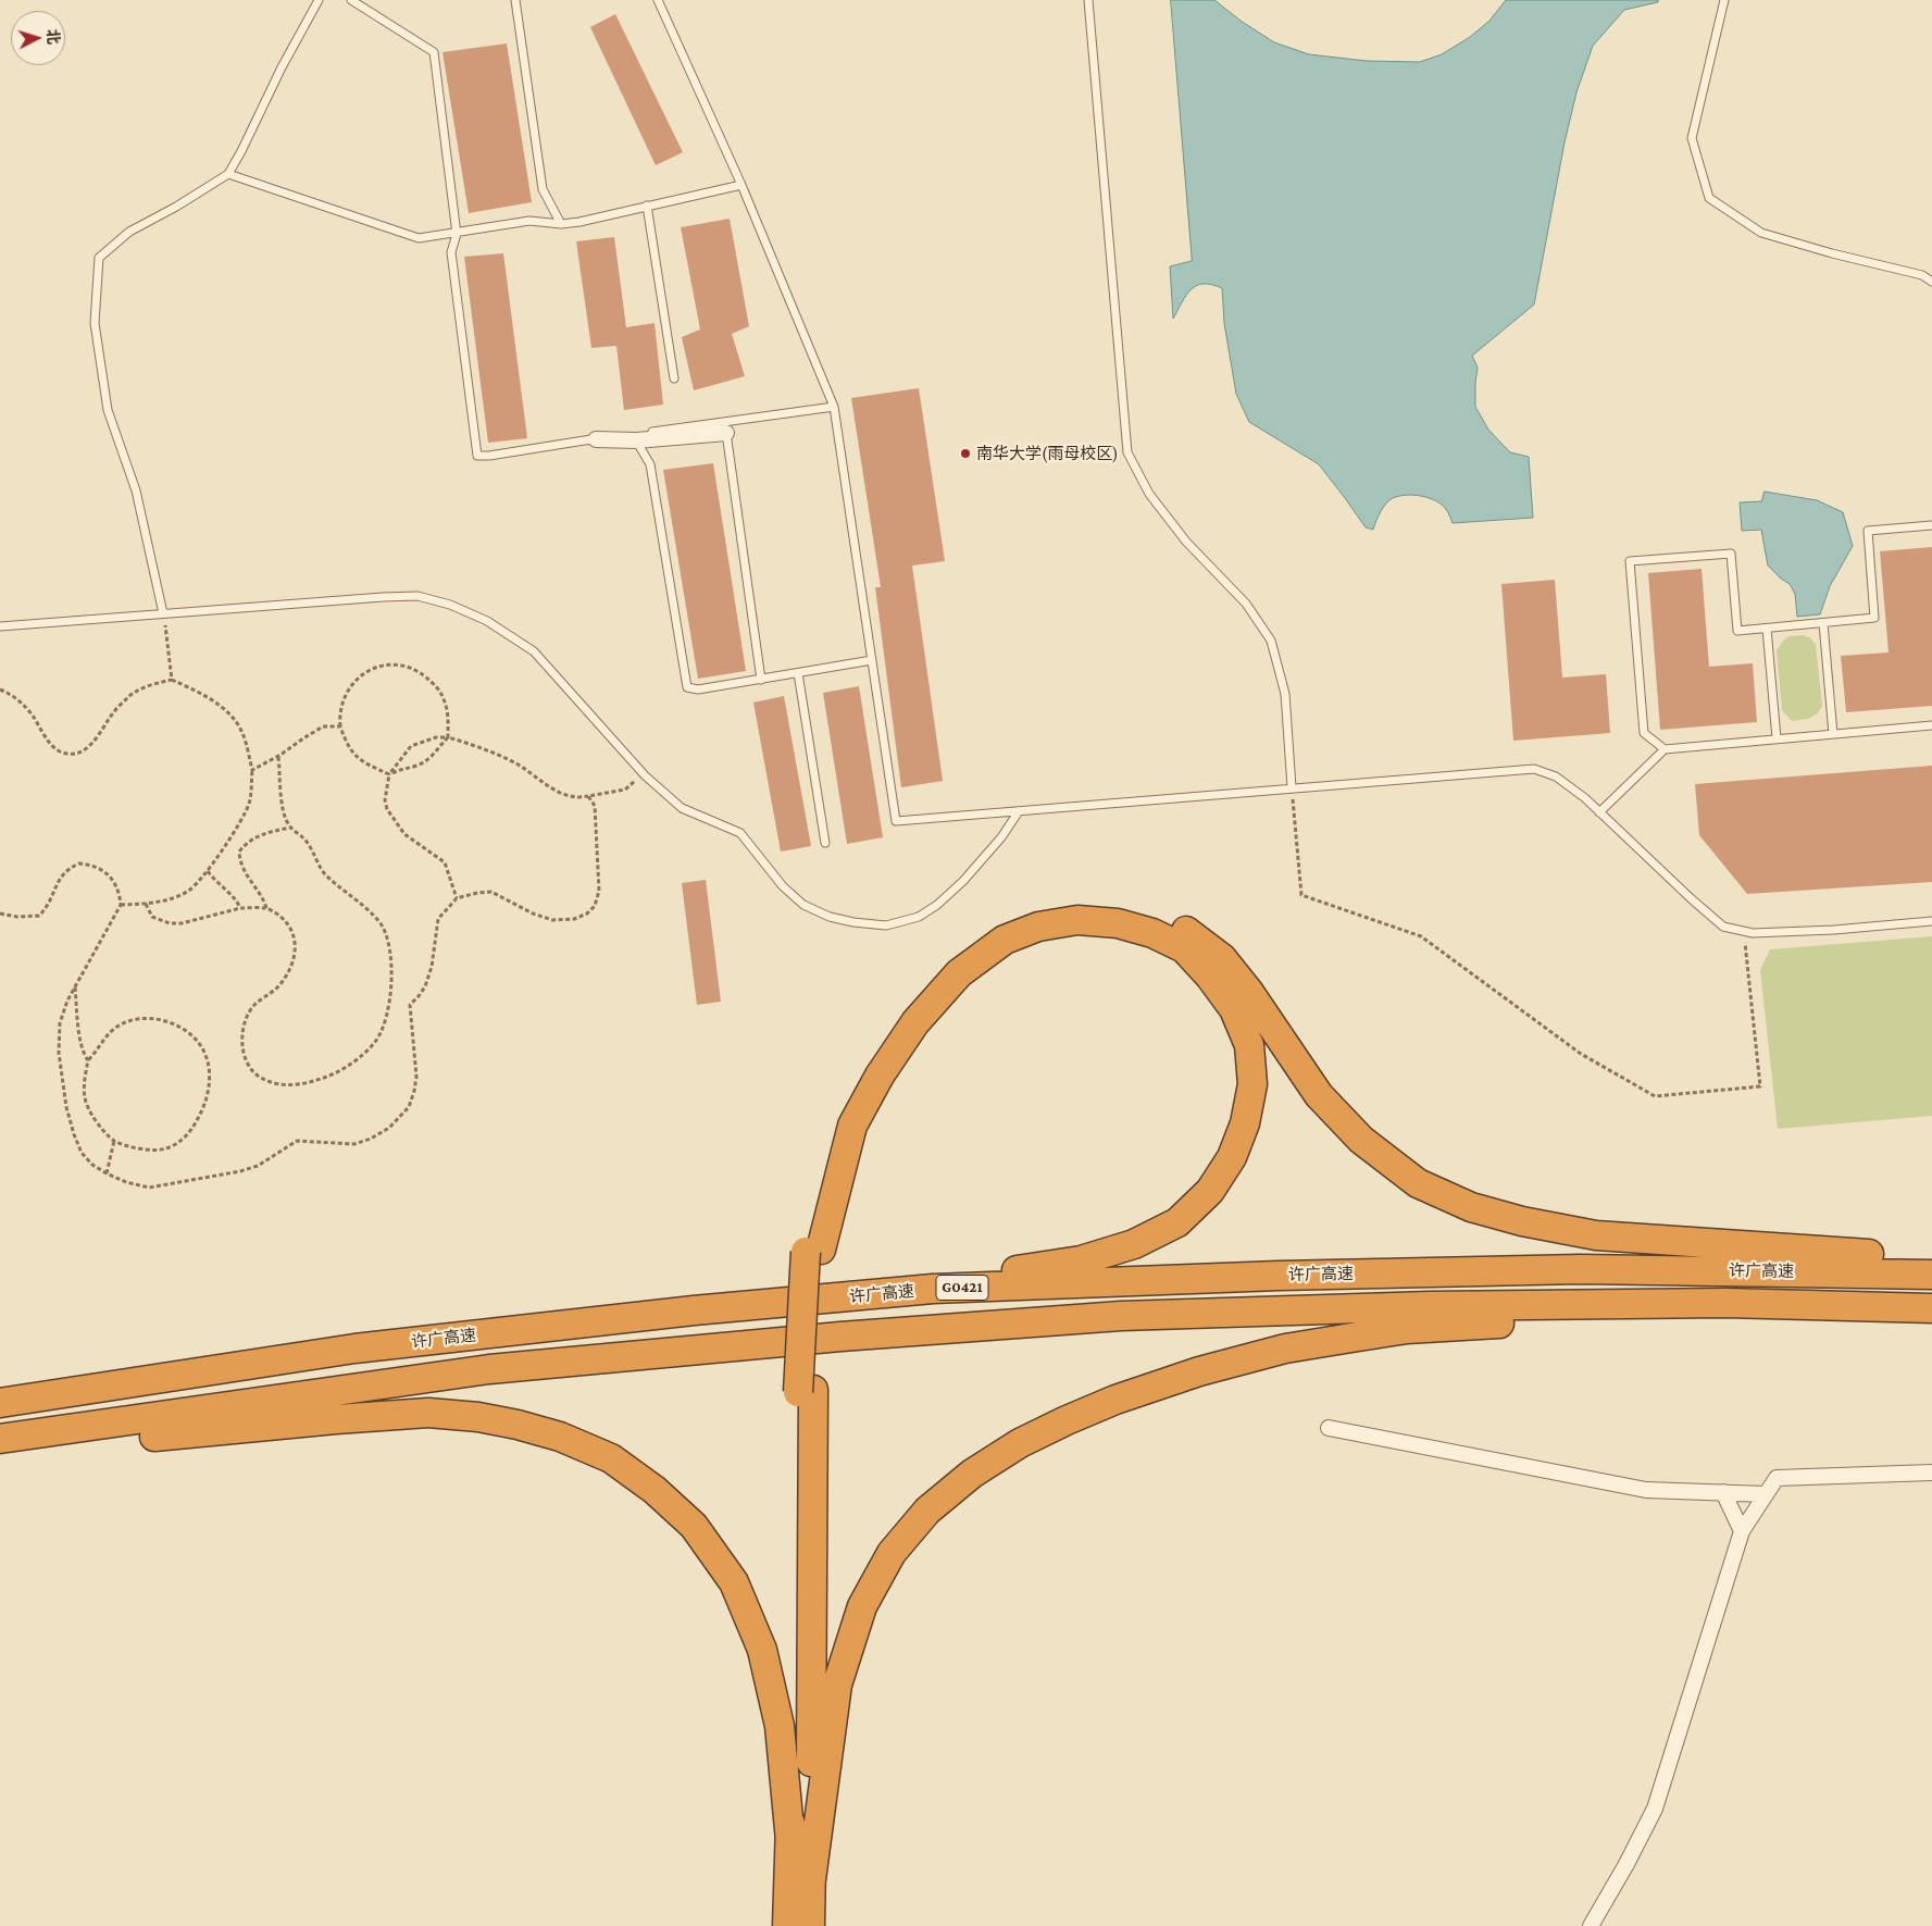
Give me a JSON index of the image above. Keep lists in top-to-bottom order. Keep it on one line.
{"streets":{"highway":["许广高速","G0421"]},"places":["南华大学(雨母校区)"],"north":"right"}
